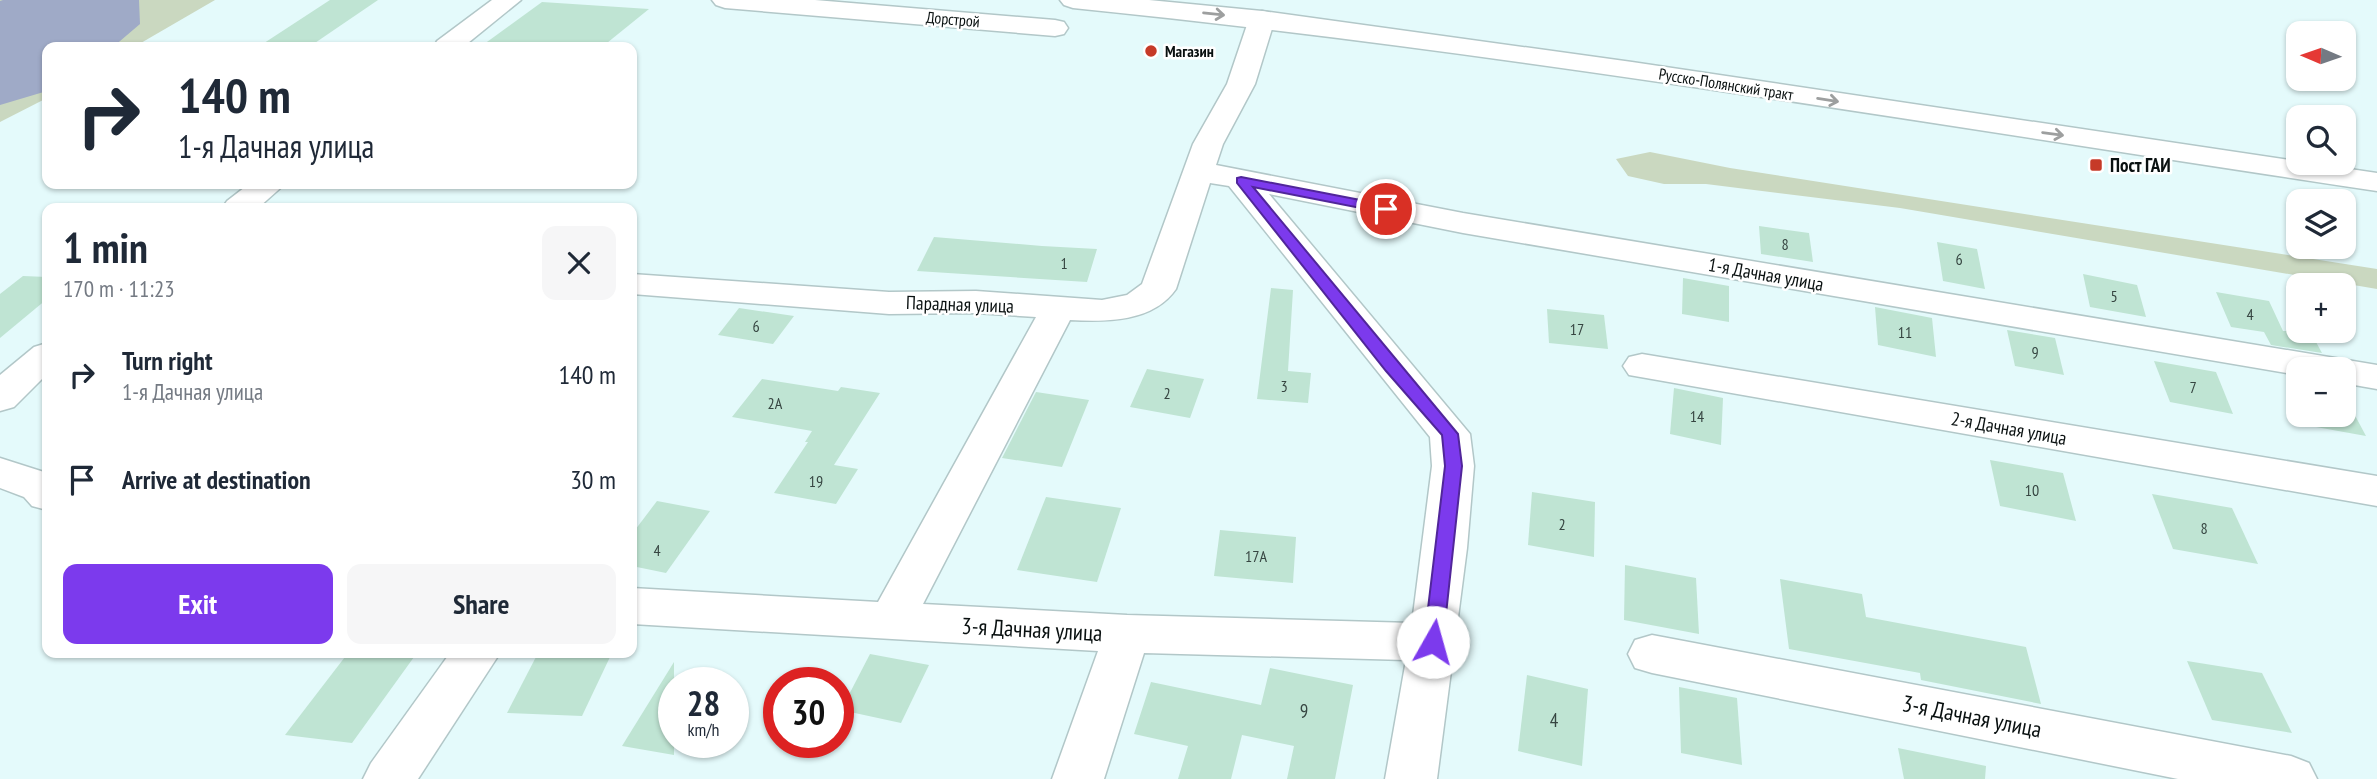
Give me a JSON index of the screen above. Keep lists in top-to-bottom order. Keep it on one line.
{"streets":{"street":["Дорстрой","Русско-Полянский тракт","1-я Дачная улица","Парадная улица","2-я Дачная улица","3-я Дачная улица"]},"crossings":[["Русско-Полянский тракт","Парадная улица"],["1-я Дачная улица","Парадная улица"]],"places":{"other":["Магазин"],"transit":["Пост ГАИ"]},"house_numbers":["8","6","1","5","4","6","17","11","9","3","7","2","2А","14","19","10","2","8","4","17А","9","4"],"north":"left","page":{"map_buttons":["+","−"],"turn":["140 m","1-я Дачная улица"],"heading":["1 min","170 m · 11:23"],"list":[{"name":"Turn right","note":"1-я Дачная улица","value":"140 m"},{"name":"Arrive at destination","value":"30 m"}],"buttons":["Exit","Share"],"speed":"28 km/h","limit":"30"}}
